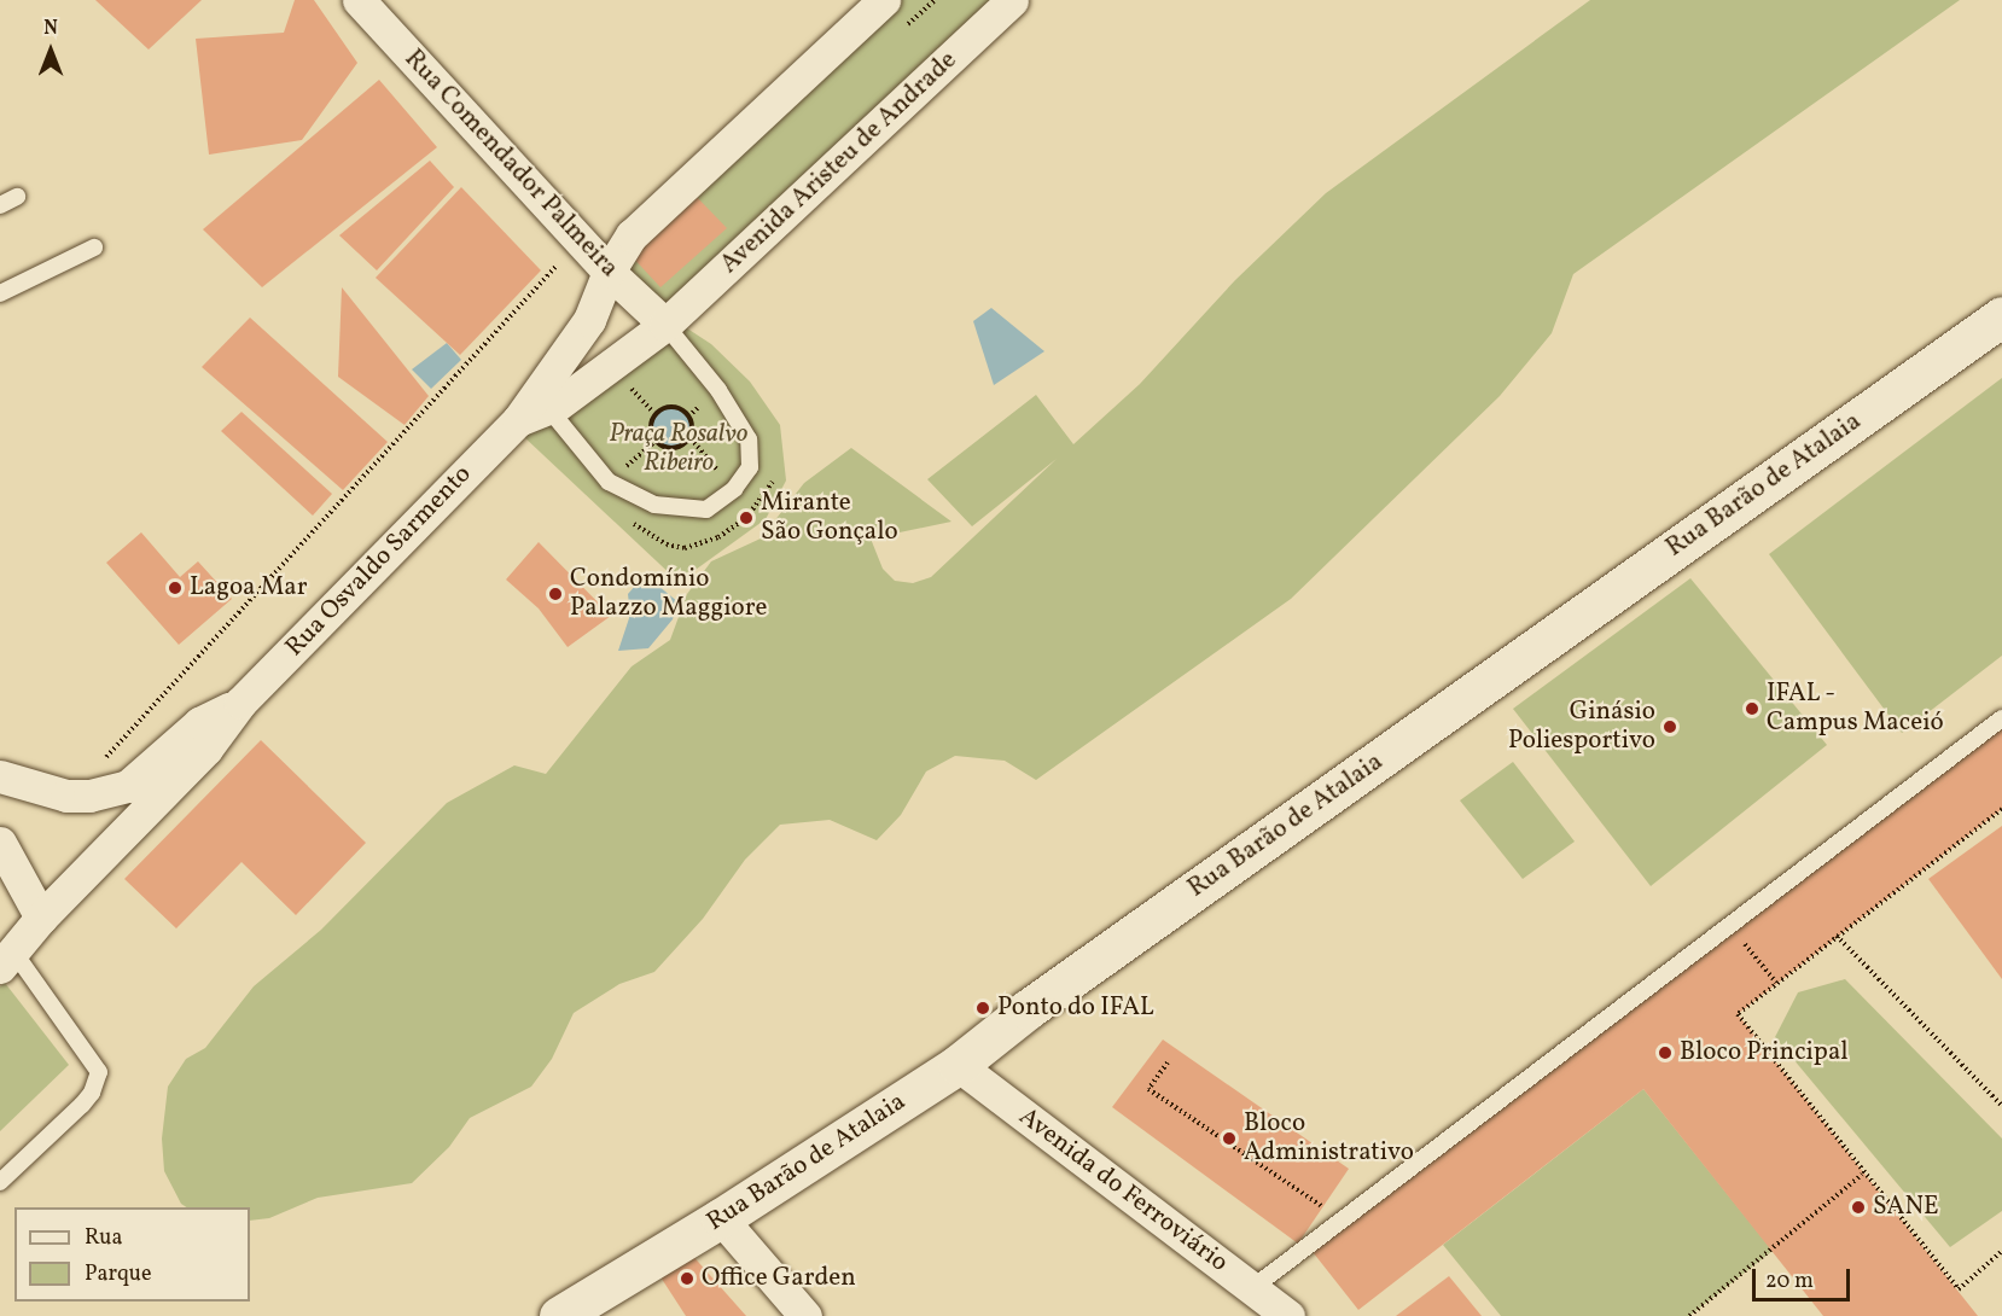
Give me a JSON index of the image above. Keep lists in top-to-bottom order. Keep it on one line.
{"streets":{"main road":["Rua Barão de Atalaia"],"street":["Avenida Aristeu de Andrade","Rua Comendador Palmeira","Rua Osvaldo Sarmento","Avenida do Ferroviário"]},"crossings":[["Avenida Aristeu de Andrade","Rua Comendador Palmeira"],["Avenida Aristeu de Andrade","Rua Osvaldo Sarmento"],["Rua Comendador Palmeira","Rua Osvaldo Sarmento"],["Rua Barão de Atalaia","Avenida do Ferroviário"]],"parks":["Praça Rosalvo Ribeiro"],"places":["Mirante São Gonçalo","Lagoa Mar","Condomínio Palazzo Maggiore","IFAL - Campus Maceió","Ginásio Poliesportivo","Ponto do IFAL","Bloco Principal","Bloco Administrativo","SANE","Office Garden"],"legend":["Rua","Parque"],"scale_bar":"20 m","north":"top"}
